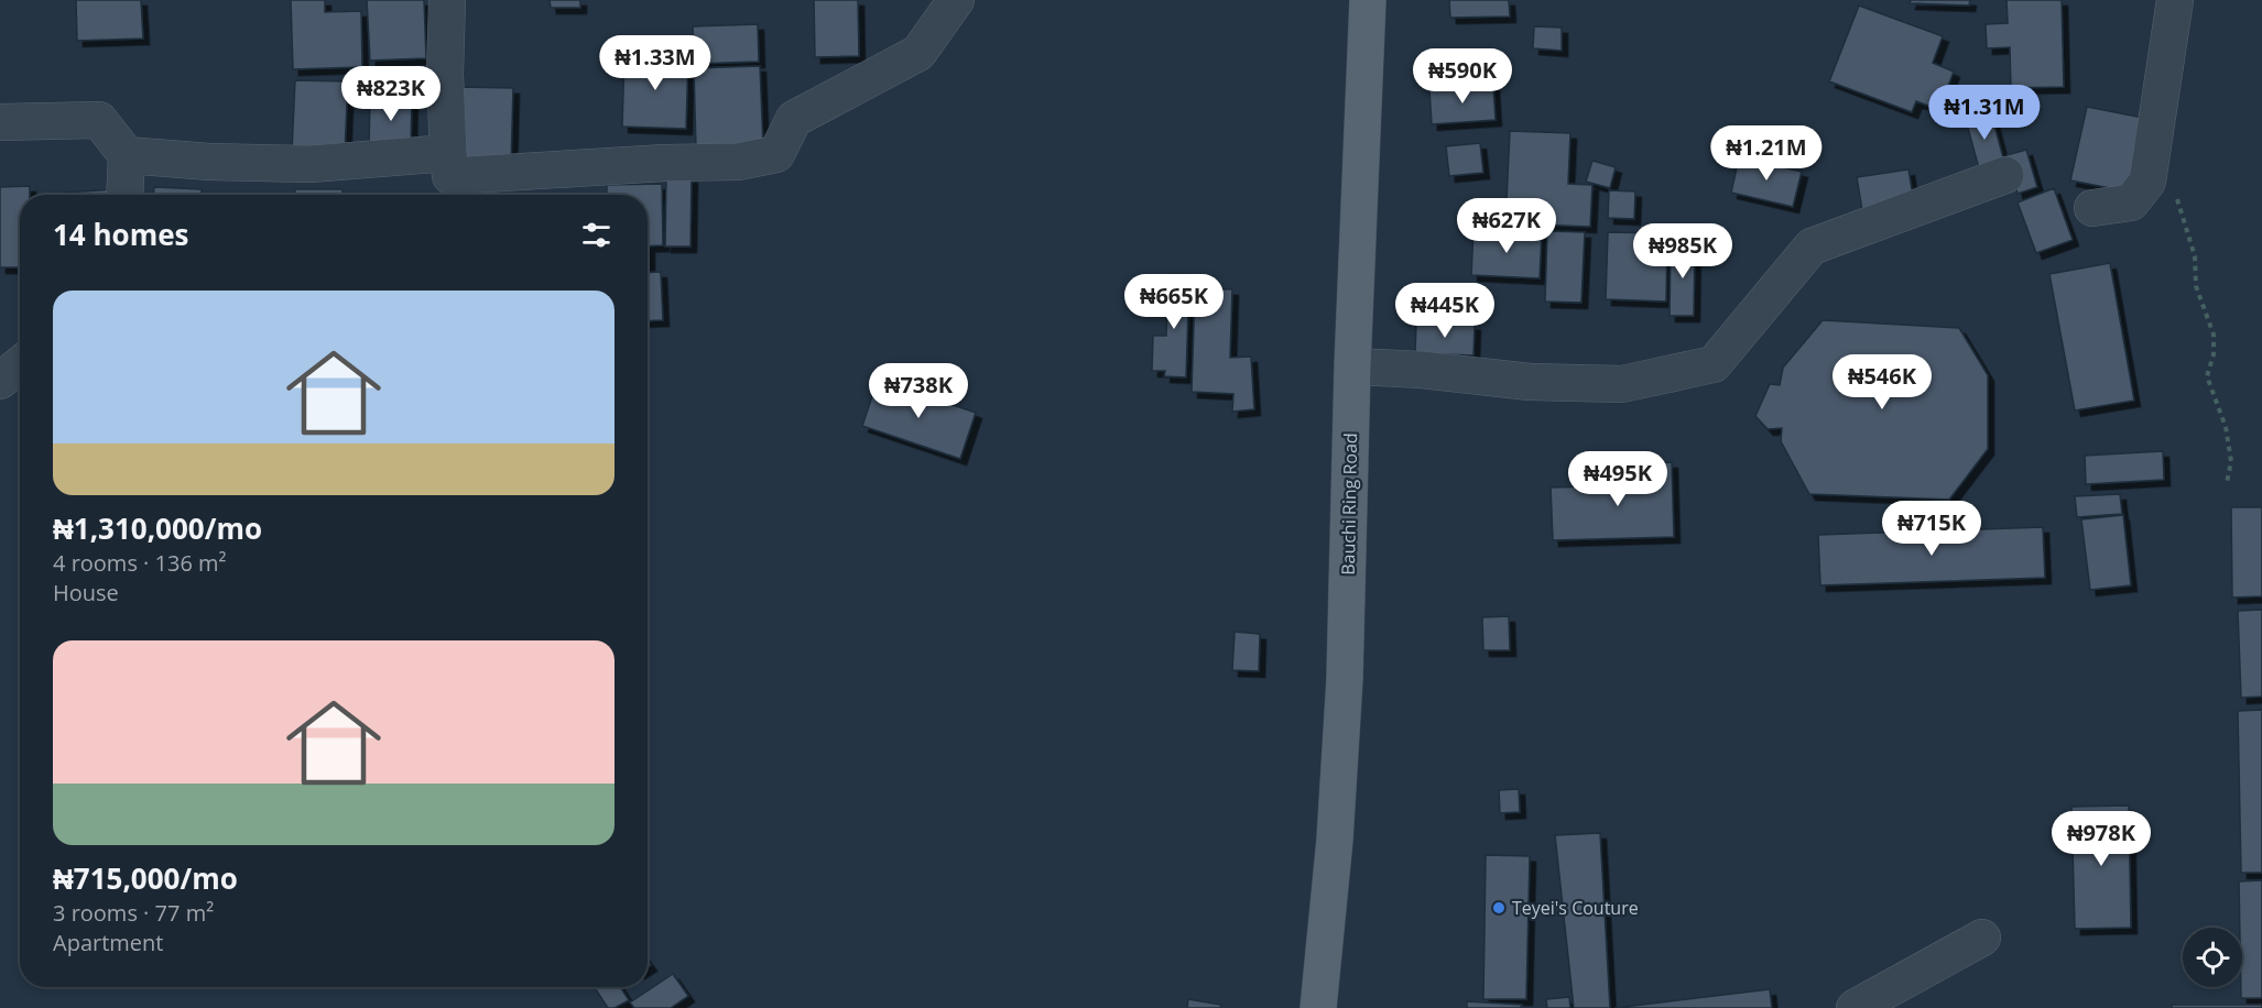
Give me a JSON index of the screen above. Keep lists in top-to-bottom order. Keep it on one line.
{"streets":{"main road":["Bauchi Ring Road"]},"places":["Teyei's Couture"],"page":{"price":["₦1.33M","₦590K","₦823K","₦1.31M","₦1.21M","₦627K","₦985K","₦665K","₦445K","₦546K","₦738K","₦495K","₦715K","₦978K"],"heading":"14 homes","list":[{"name":"₦1,310,000/mo","note":"4 rooms · 136 m² · House"},{"name":"₦715,000/mo","note":"3 rooms · 77 m² · Apartment"}]}}
